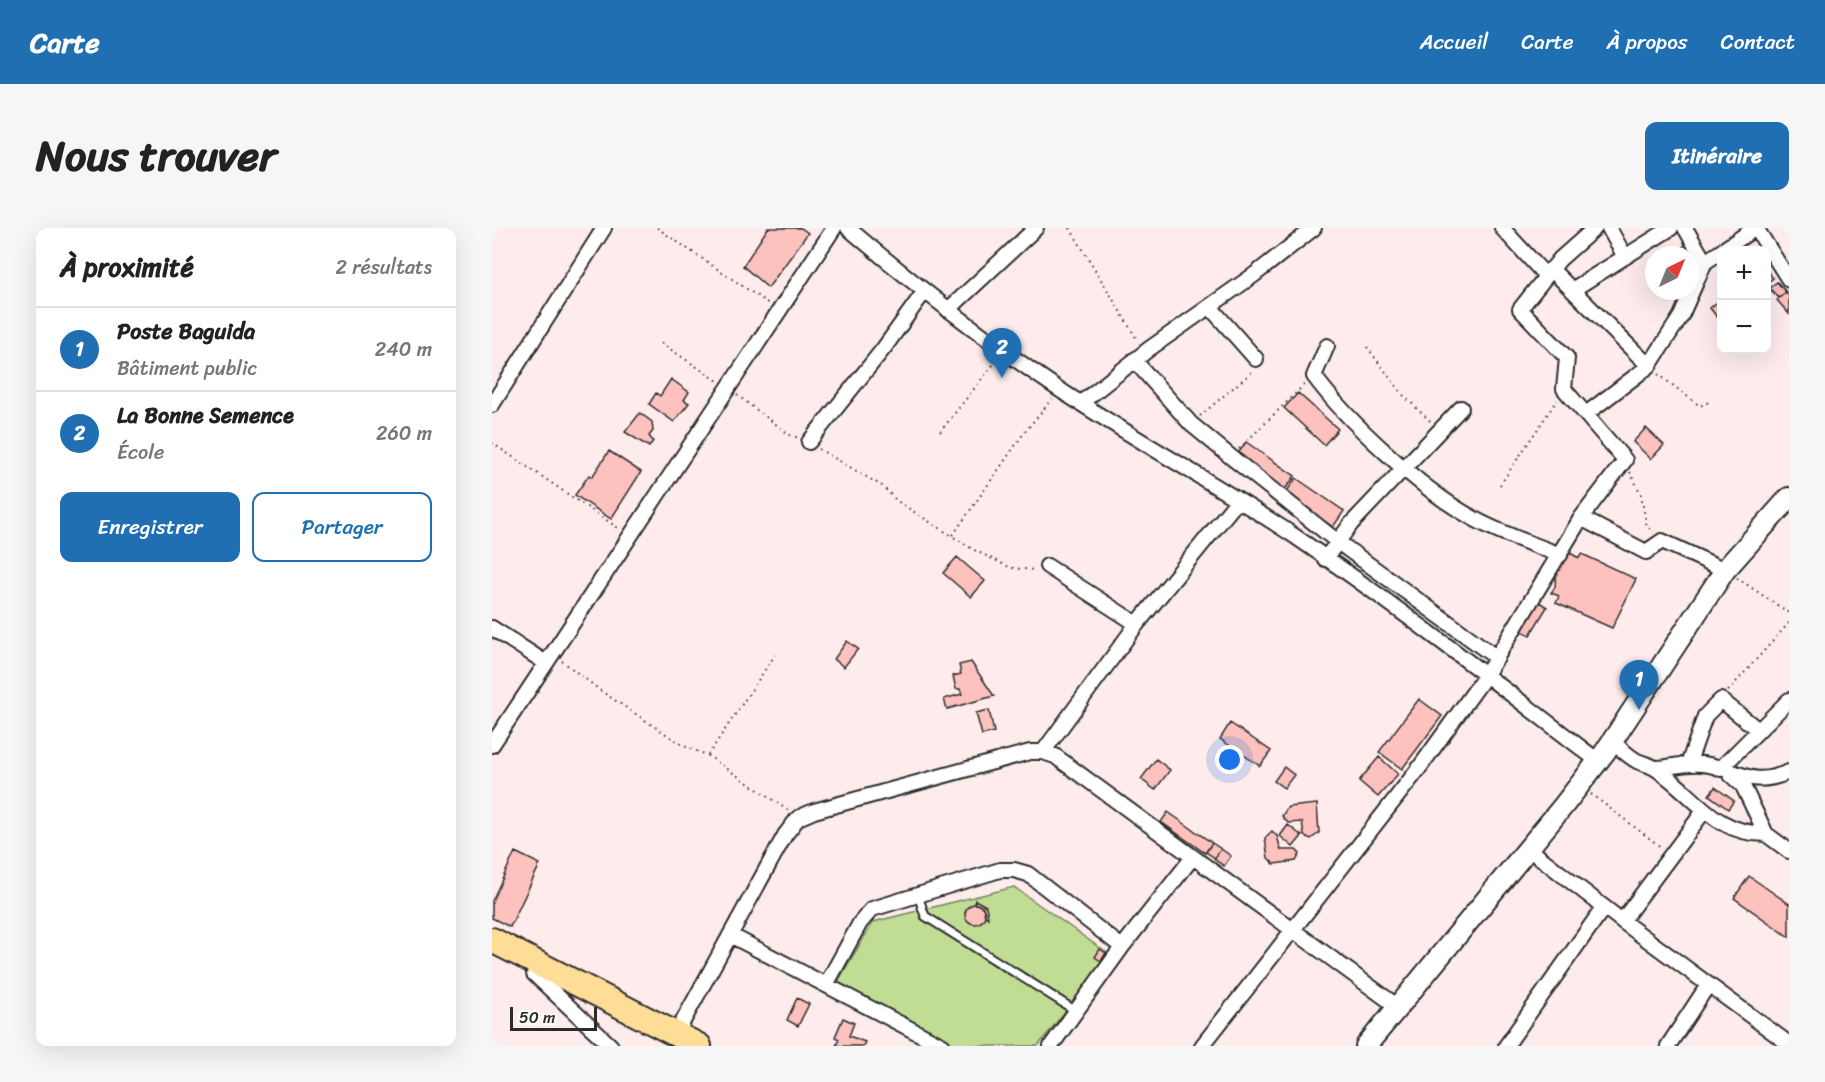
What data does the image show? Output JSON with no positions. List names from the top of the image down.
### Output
{
  "scale_bar": "50 m",
  "north": "top right",
  "page": {
    "header": "Carte",
    "nav": [
      "Accueil",
      "Carte",
      "À propos",
      "Contact"
    ],
    "title": "Nous trouver",
    "buttons": [
      "Itinéraire",
      ["Enregistrer", "Partager"]
    ],
    "heading": ["À proximité", "2 résultats"],
    "map_buttons": ["+", "−"],
    "list": [
      {
        "mark": "1",
        "name": "Poste Baguida",
        "note": "Bâtiment public",
        "value": "240 m"
      },
      {
        "mark": "2",
        "name": "La Bonne Semence",
        "note": "École",
        "value": "260 m"
      }
    ],
    "pins": ["2", "1"],
    "scale": "50 m"
  }
}
